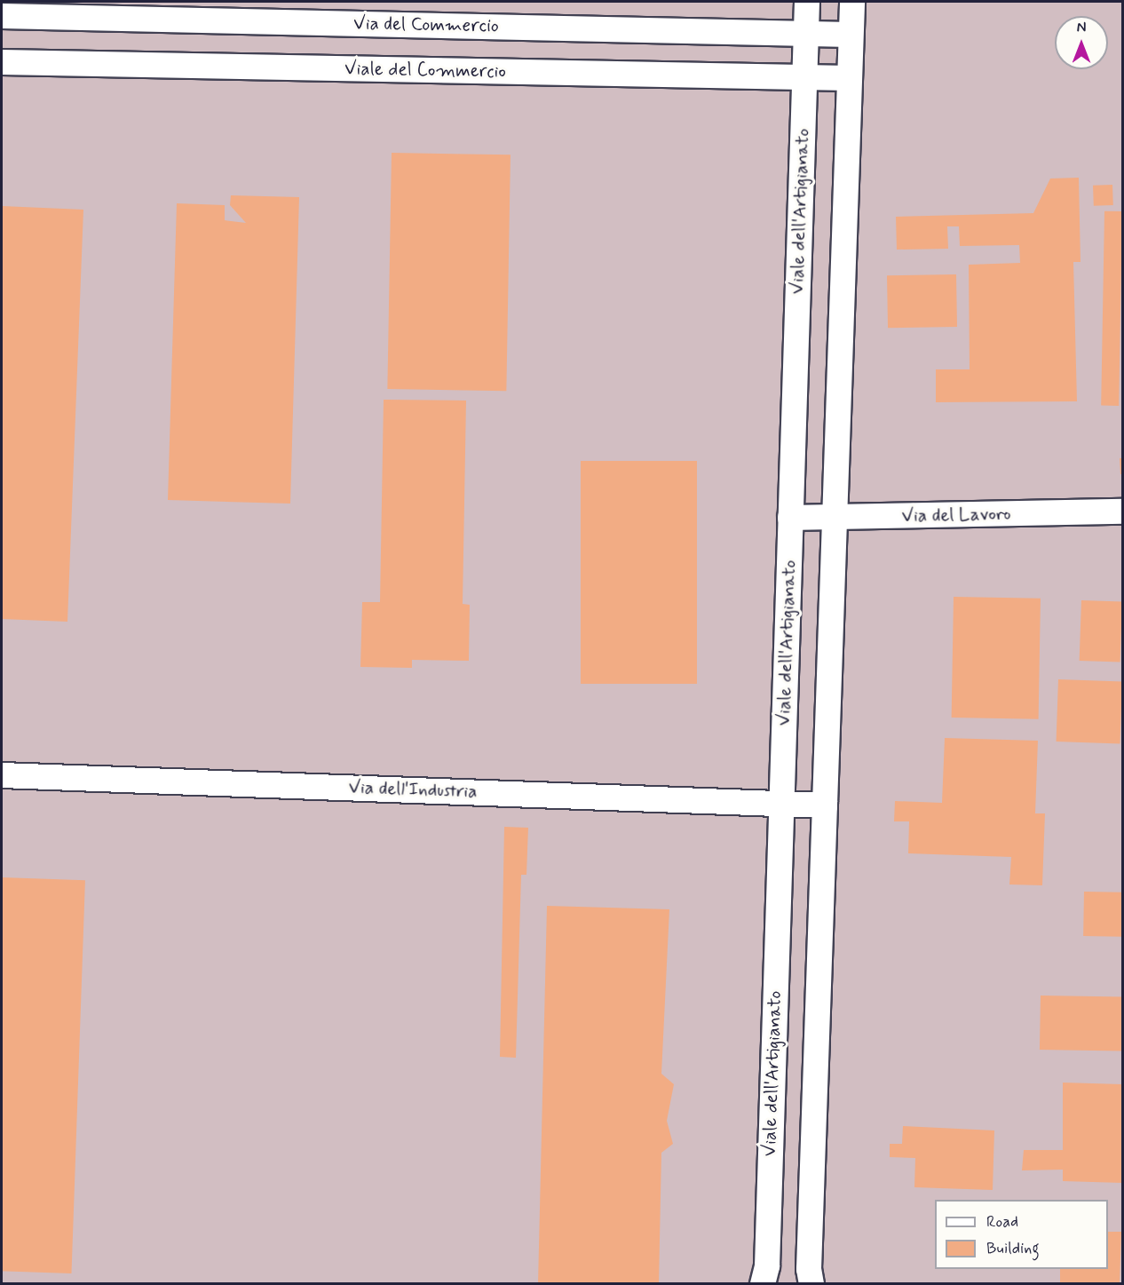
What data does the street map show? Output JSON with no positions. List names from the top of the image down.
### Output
{
  "streets": {
    "street": [
      "Via del Commercio",
      "Viale del Commercio",
      "Viale dell'Artigianato",
      "Via del Lavoro",
      "Via dell'Industria"
    ]
  },
  "crossings": [
    ["Via del Commercio", "Viale dell'Artigianato"],
    ["Viale del Commercio", "Viale dell'Artigianato"],
    ["Viale dell'Artigianato", "Via del Lavoro"],
    ["Viale dell'Artigianato", "Via dell'Industria"]
  ],
  "legend": ["Road", "Building"],
  "north": "top"
}
